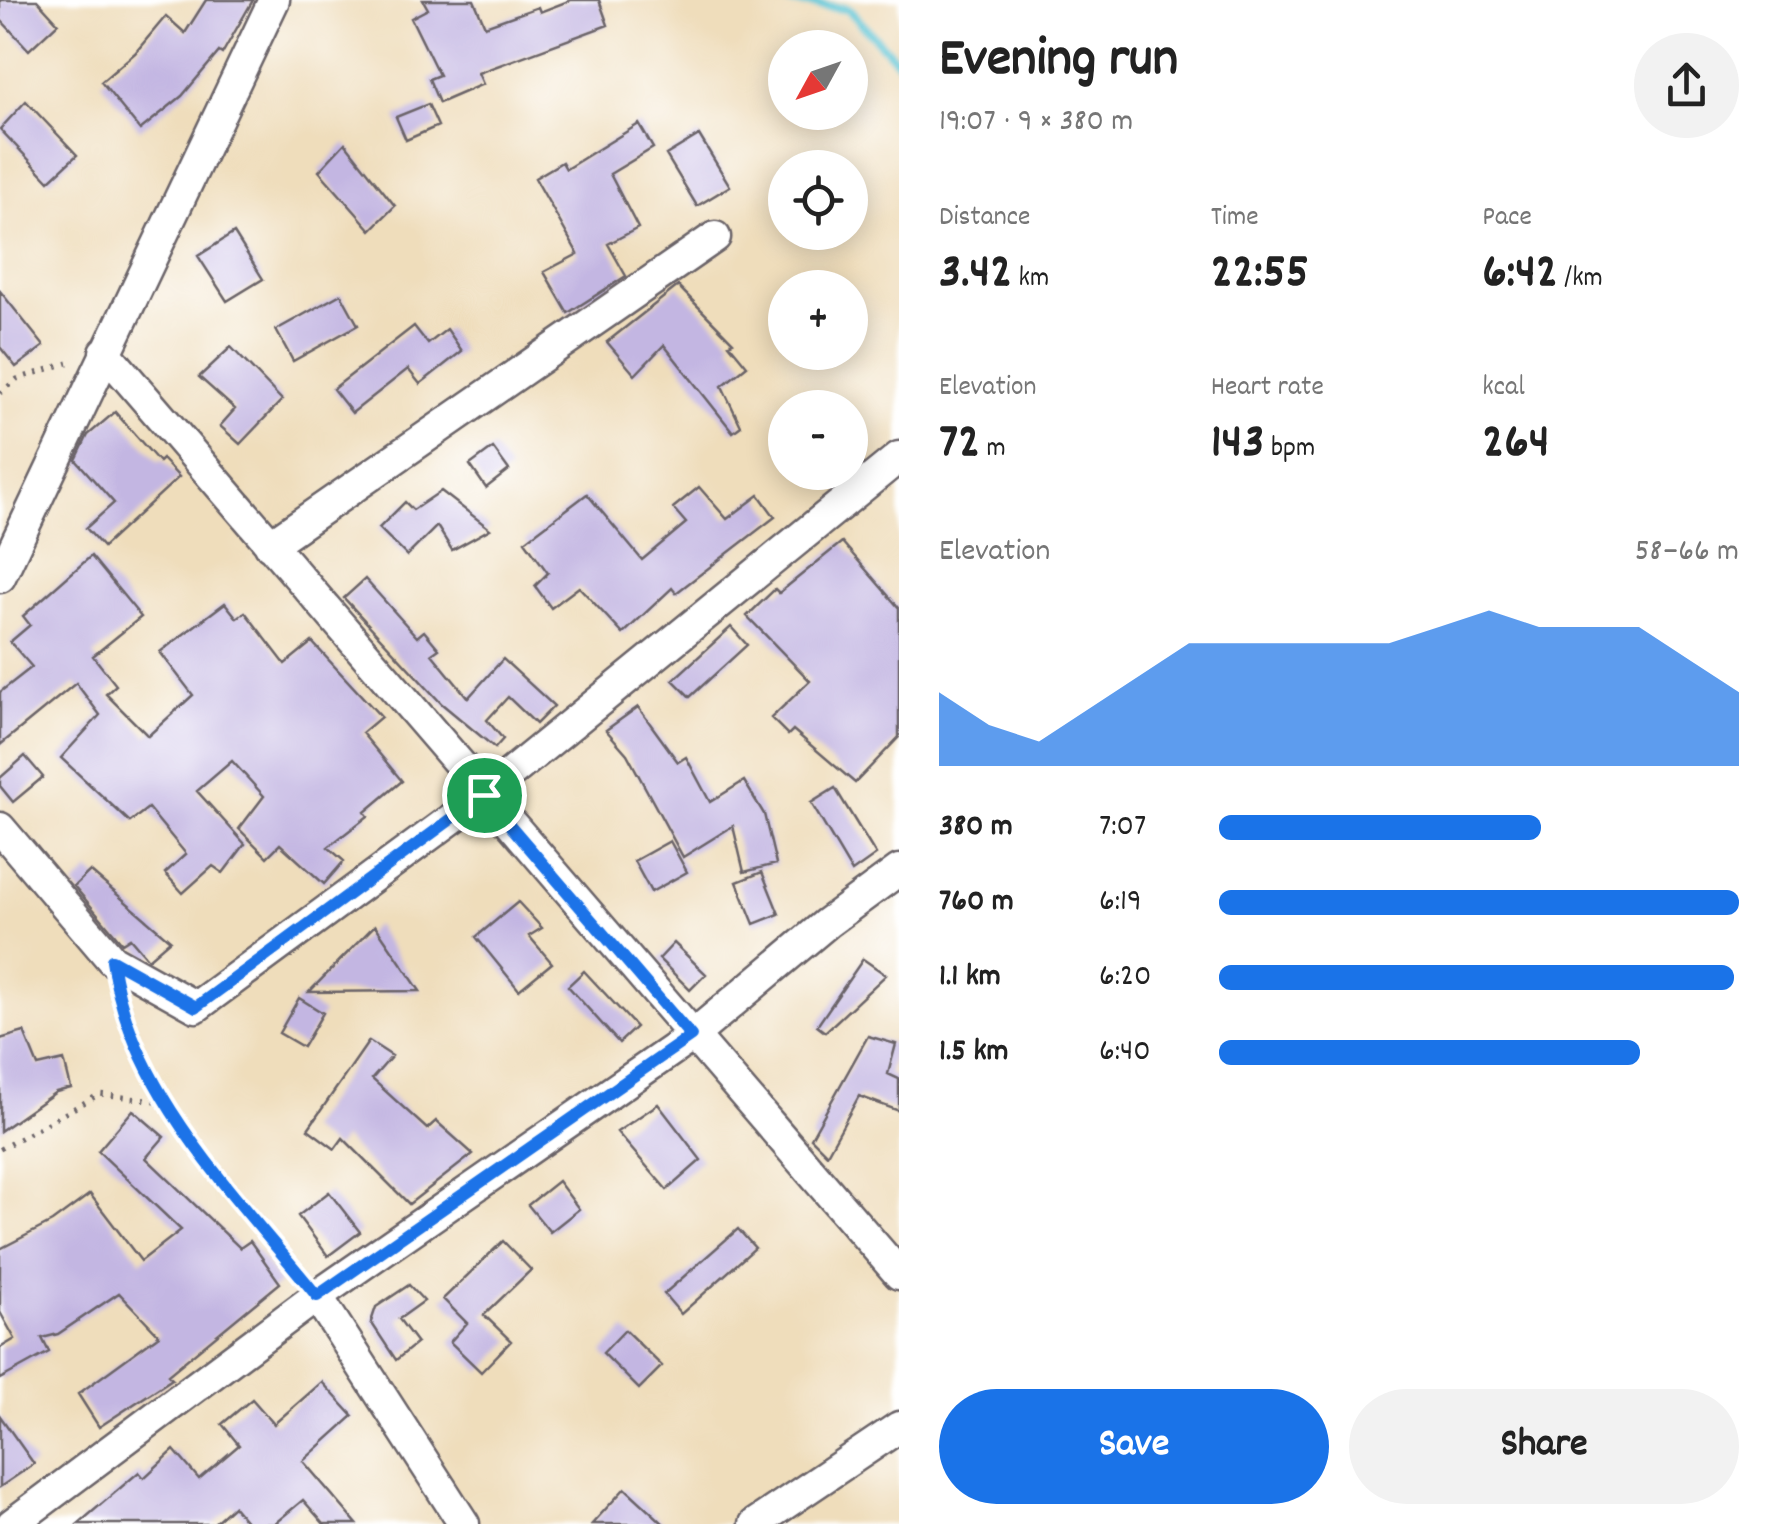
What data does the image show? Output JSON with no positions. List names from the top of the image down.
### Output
{
  "north": "bottom left",
  "page": {
    "heading": ["Evening run", "19:07 · 9 × 380 m"],
    "map_buttons": ["+", "−"],
    "stats": [
      ["Distance", "3.42 km"],
      ["Time", "22:55"],
      ["Pace", "6:42 /km"],
      ["Elevation", "72 m"],
      ["Heart rate", "143 bpm"],
      ["kcal", "264"]
    ],
    "chart": ["Elevation", "58–66 m"],
    "list": [
      {
        "name": "380 m",
        "note": "7:07"
      },
      {
        "name": "760 m",
        "note": "6:19"
      },
      {
        "name": "1.1 km",
        "note": "6:20"
      },
      {
        "name": "1.5 km",
        "note": "6:40"
      }
    ],
    "buttons": ["Save", "Share"]
  }
}
